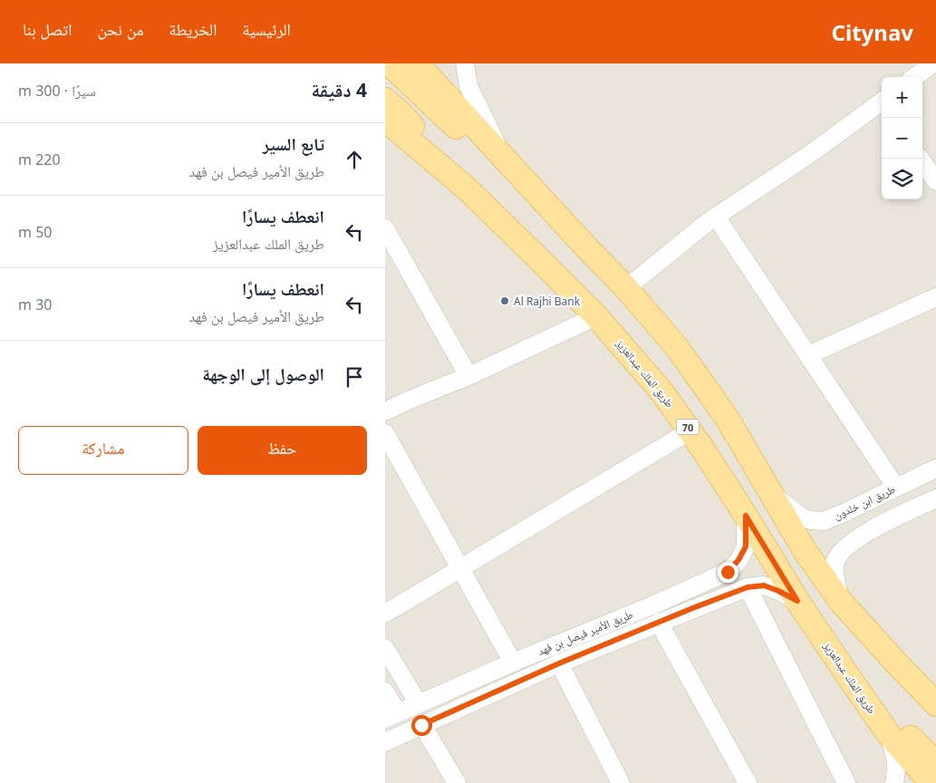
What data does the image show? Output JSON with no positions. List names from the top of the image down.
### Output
{
  "streets": {
    "main road": ["طريق الملك عبدالعزيز", "70"],
    "street": ["طريق ابن خلدون", "طريق الأمير فيصل بن فهد"]
  },
  "crossings": [
    ["طريق الملك عبدالعزيز", "طريق الأمير فيصل بن فهد"]
  ],
  "places": ["Al Rajhi Bank"],
  "page": {
    "header": "Citynav",
    "nav": [
      "الرئيسية",
      "الخريطة",
      "من نحن",
      "اتصل بنا"
    ],
    "heading": ["4 دقيقة", "سيرًا · 300 m"],
    "map_buttons": ["+", "−"],
    "list": [
      ["تابع السير", "طريق الأمير فيصل بن فهد", "220 m"],
      ["انعطف يسارًا", "طريق الملك عبدالعزيز", "50 m"],
      ["انعطف يسارًا", "طريق الأمير فيصل بن فهد", "30 m"],
      "الوصول إلى الوجهة"
    ],
    "buttons": ["حفظ", "مشاركة"]
  }
}
